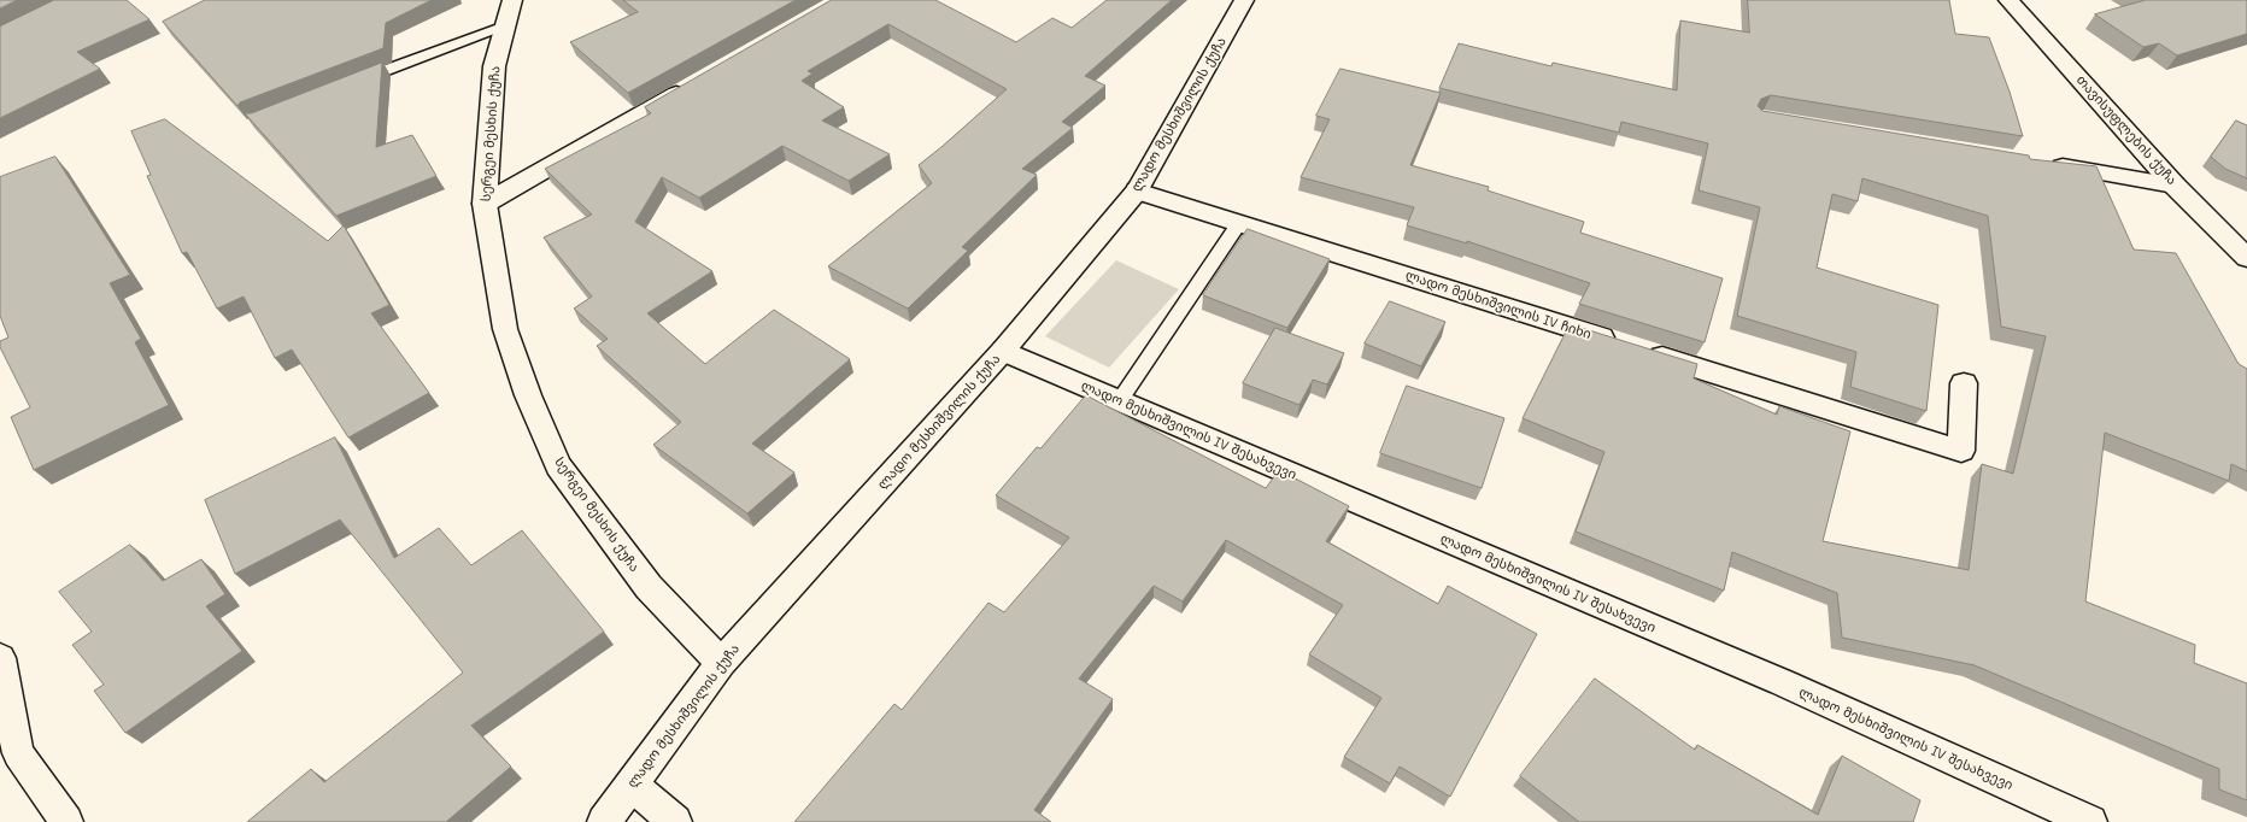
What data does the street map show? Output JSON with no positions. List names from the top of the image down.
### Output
{
  "streets": {
    "street": [
      "ლადო მესხიშვილის ქუჩა",
      "თავისუფლების ქუჩა",
      "სერგეი მესხის ქუჩა",
      "ლადო მესხიშვილის IV ჩიხი",
      "ლადო მესხიშვილის IV შესახვევი"
    ]
  },
  "crossings": [
    ["ლადო მესხიშვილის ქუჩა", "სერგეი მესხის ქუჩა"],
    ["ლადო მესხიშვილის ქუჩა", "ლადო მესხიშვილის IV ჩიხი"],
    ["ლადო მესხიშვილის ქუჩა", "ლადო მესხიშვილის IV შესახვევი"]
  ]
}
